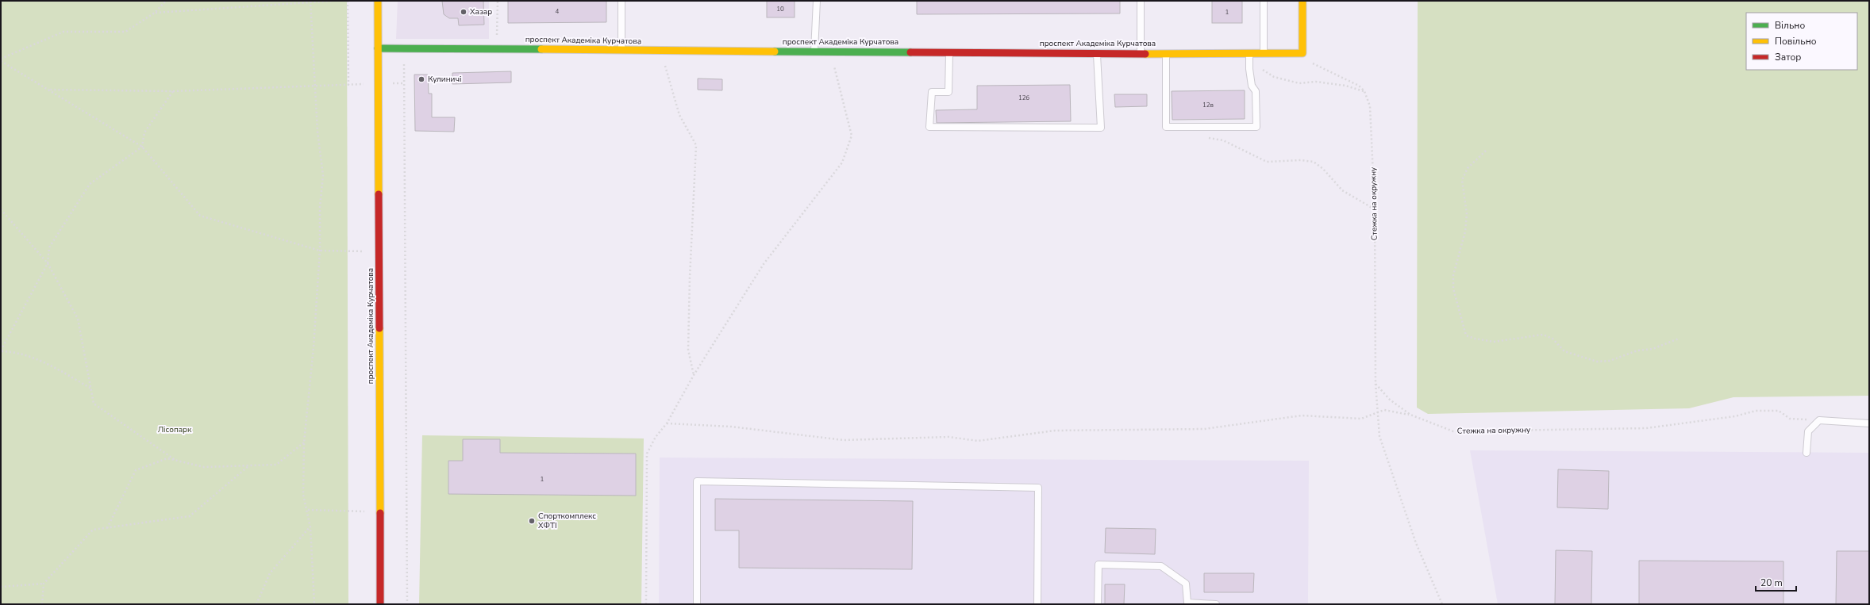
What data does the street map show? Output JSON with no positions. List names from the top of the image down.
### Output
{
  "streets": {
    "street": ["проспект Академіка Курчатова"],
    "path": ["Стежка на окружну"]
  },
  "parks": ["Лісопарк"],
  "places": ["Хазар", "Кулиничі", "Спорткомплекс ХФТІ"],
  "house_numbers": [
    "10",
    "4",
    "1",
    "12б",
    "12в",
    "1"
  ],
  "legend": ["Вільно", "Повільно", "Затор"],
  "scale_bar": "20 m"
}
